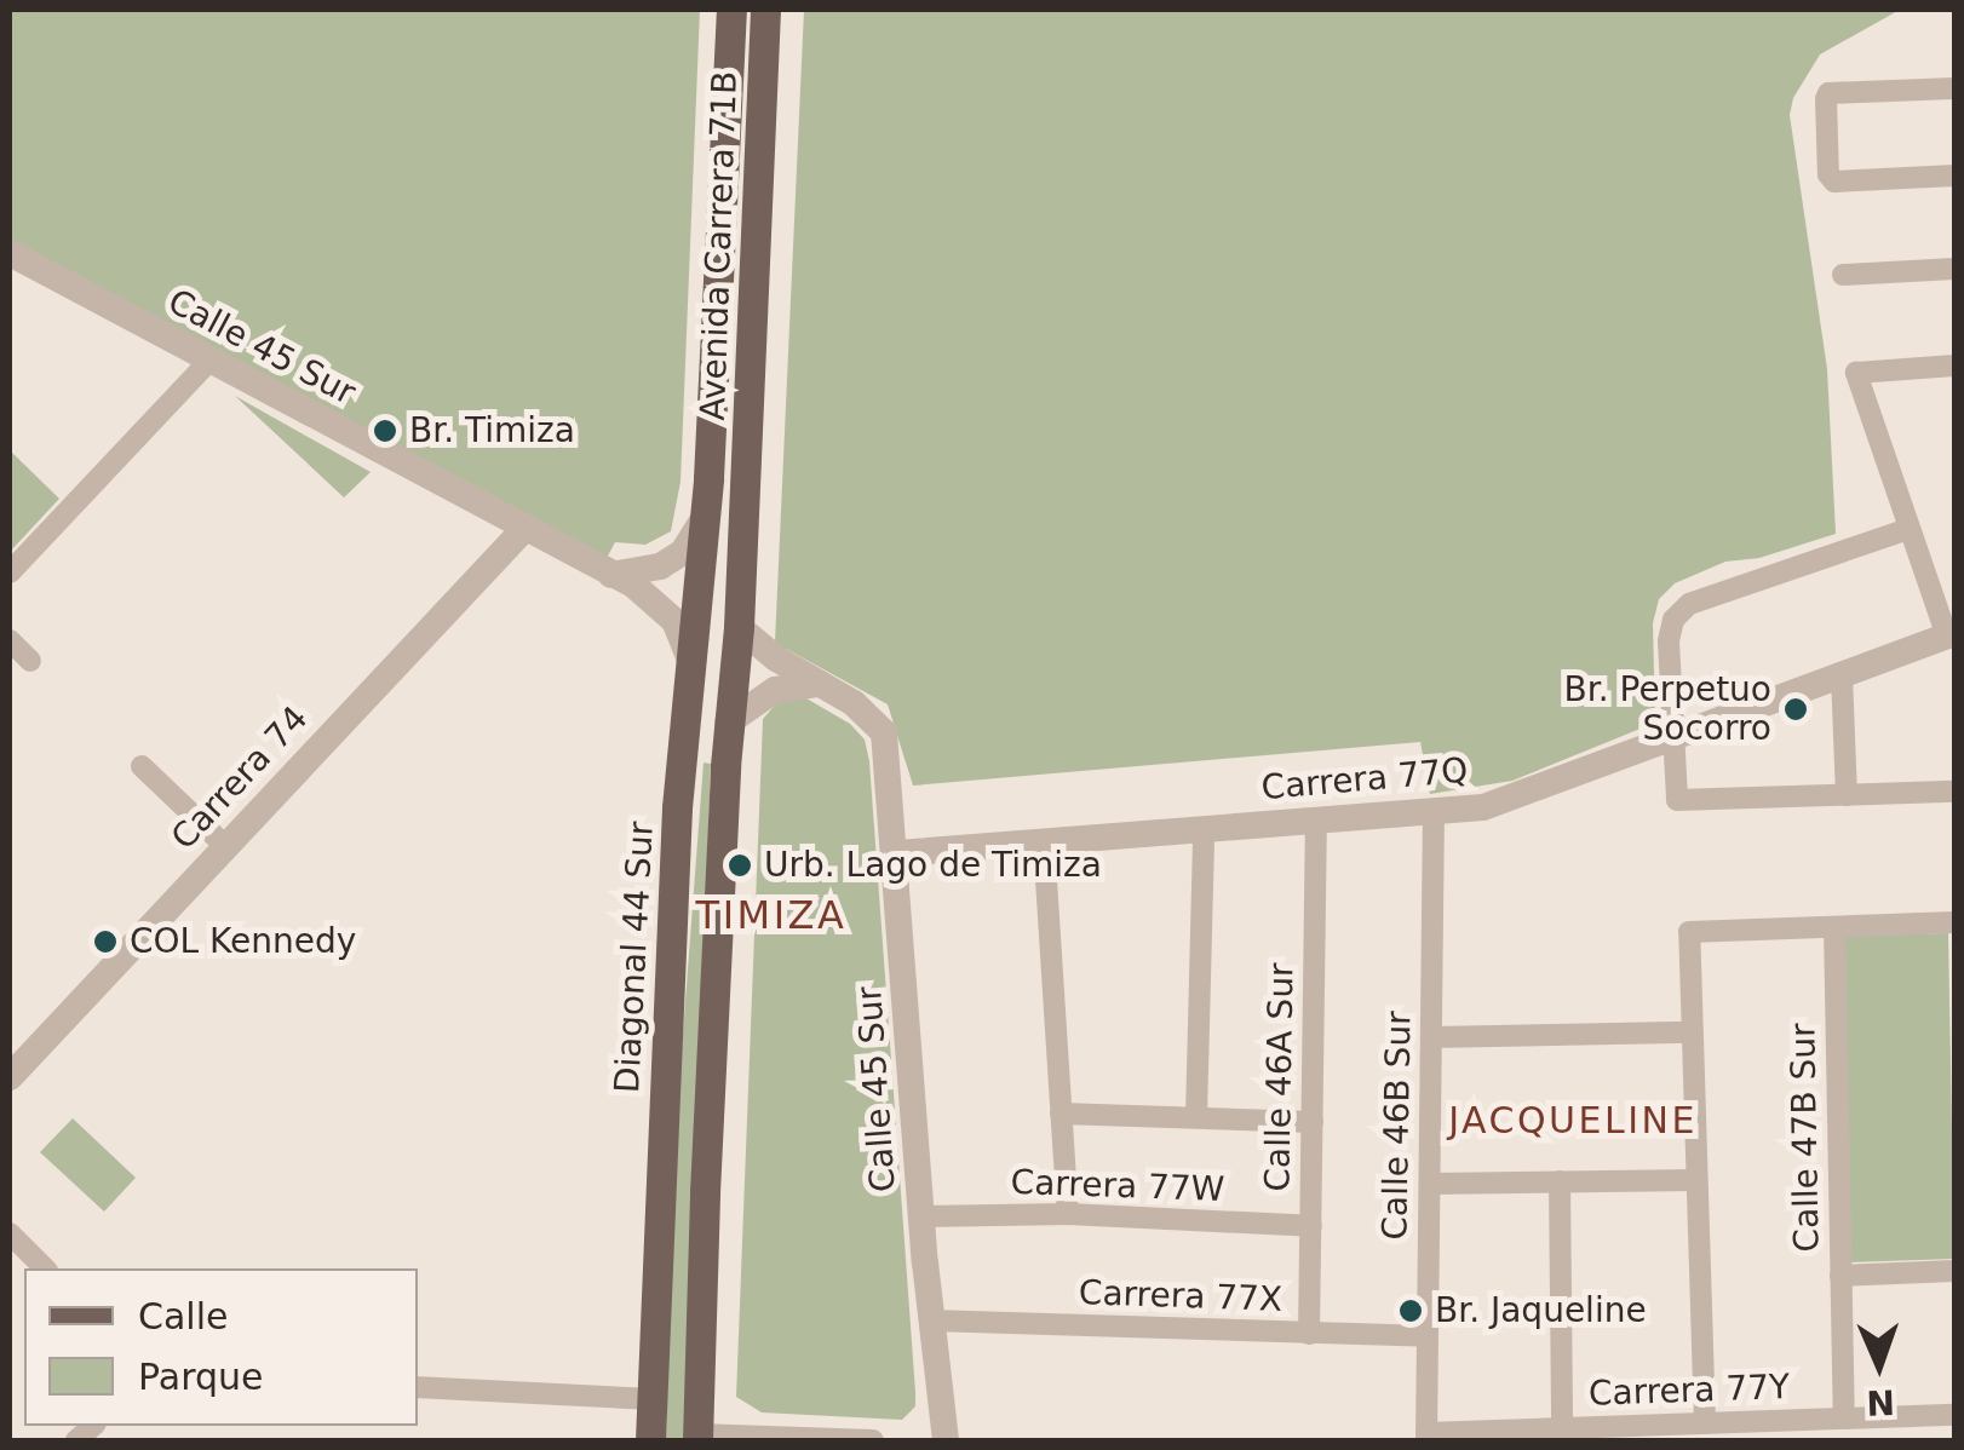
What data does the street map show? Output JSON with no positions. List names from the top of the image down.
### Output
{
  "streets": {
    "main road": ["Avenida Carrera 71B", "Diagonal 44 Sur"],
    "street": [
      "Calle 45 Sur",
      "Carrera 74",
      "Carrera 77Q",
      "Calle 46A Sur",
      "Calle 46B Sur",
      "Calle 47B Sur",
      "Carrera 77W",
      "Carrera 77X",
      "Carrera 77Y"
    ]
  },
  "crossings": [
    ["Avenida Carrera 71B", "Diagonal 44 Sur"],
    ["Calle 45 Sur", "Carrera 74"],
    ["Calle 45 Sur", "Carrera 77Q"],
    ["Calle 45 Sur", "Diagonal 44 Sur"],
    ["Calle 45 Sur", "Carrera 77W"],
    ["Calle 45 Sur", "Carrera 77X"],
    ["Carrera 77Q", "Calle 46A Sur"],
    ["Carrera 77Q", "Calle 46B Sur"],
    ["Calle 46A Sur", "Carrera 77W"],
    ["Calle 46A Sur", "Carrera 77X"],
    ["Calle 46B Sur", "Carrera 77X"],
    ["Calle 46B Sur", "Carrera 77Y"],
    ["Calle 47B Sur", "Carrera 77Y"]
  ],
  "districts": ["TIMIZA", "JACQUELINE"],
  "places": [
    "Br. Timiza",
    "Br. Perpetuo Socorro",
    "Urb. Lago de Timiza",
    "COL Kennedy",
    "Br. Jaqueline"
  ],
  "legend": ["Calle", "Parque"],
  "north": "bottom"
}
